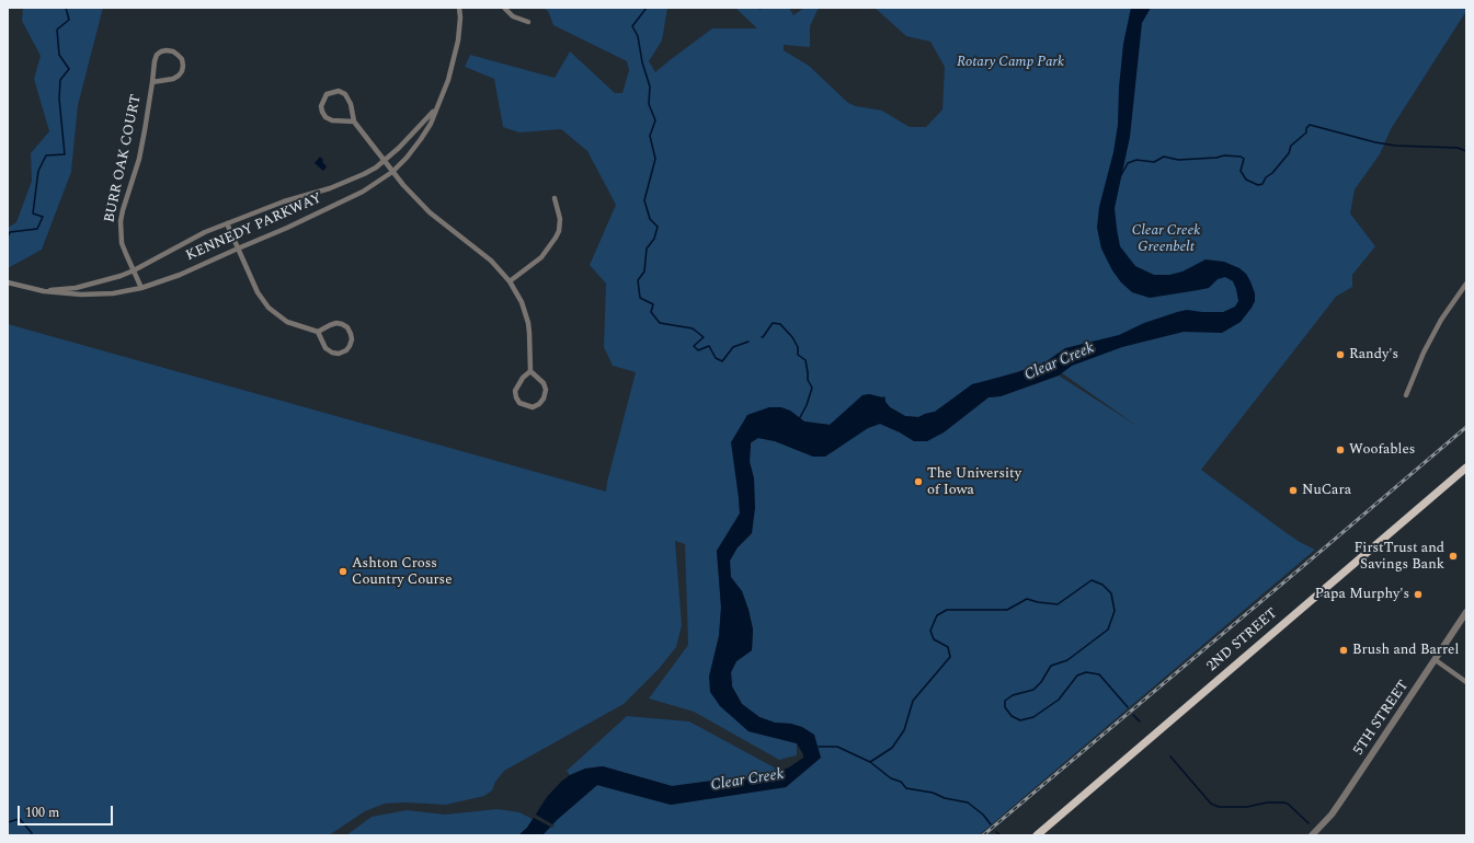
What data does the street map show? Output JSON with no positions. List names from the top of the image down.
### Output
{
  "streets": {
    "main road": ["2ND STREET"],
    "street": ["BURR OAK COURT", "KENNEDY PARKWAY", "5TH STREET"]
  },
  "crossings": [
    ["BURR OAK COURT", "KENNEDY PARKWAY"]
  ],
  "water": ["Clear Creek"],
  "parks": ["Rotary Camp Park", "Clear Creek Greenbelt"],
  "places": [
    "Randy's",
    "Woofables",
    "The University of Iowa",
    "NuCara",
    "FirstTrust and Savings Bank",
    "Ashton Cross Country Course",
    "Papa Murphy's",
    "Brush and Barrel"
  ],
  "scale_bar": "100 m"
}
